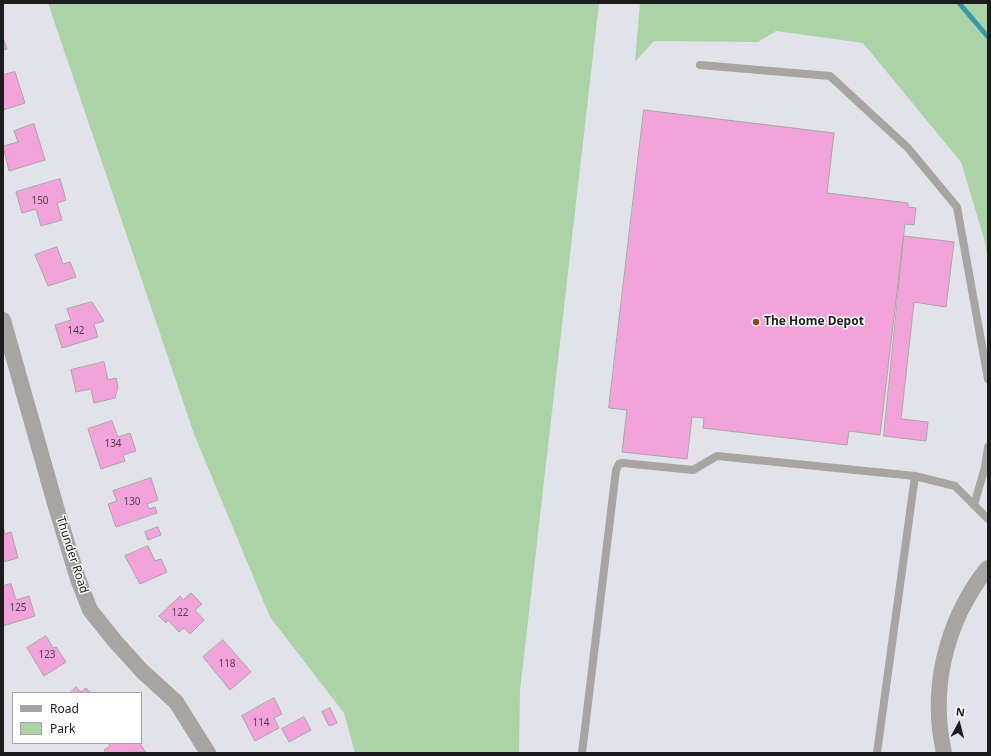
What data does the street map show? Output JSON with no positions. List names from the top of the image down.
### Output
{
  "streets": {
    "street": ["Thunder Road"]
  },
  "places": ["The Home Depot"],
  "house_numbers": [
    "150",
    "142",
    "134",
    "130",
    "125",
    "122",
    "123",
    "118",
    "114"
  ],
  "legend": ["Road", "Park"],
  "north": "top"
}
